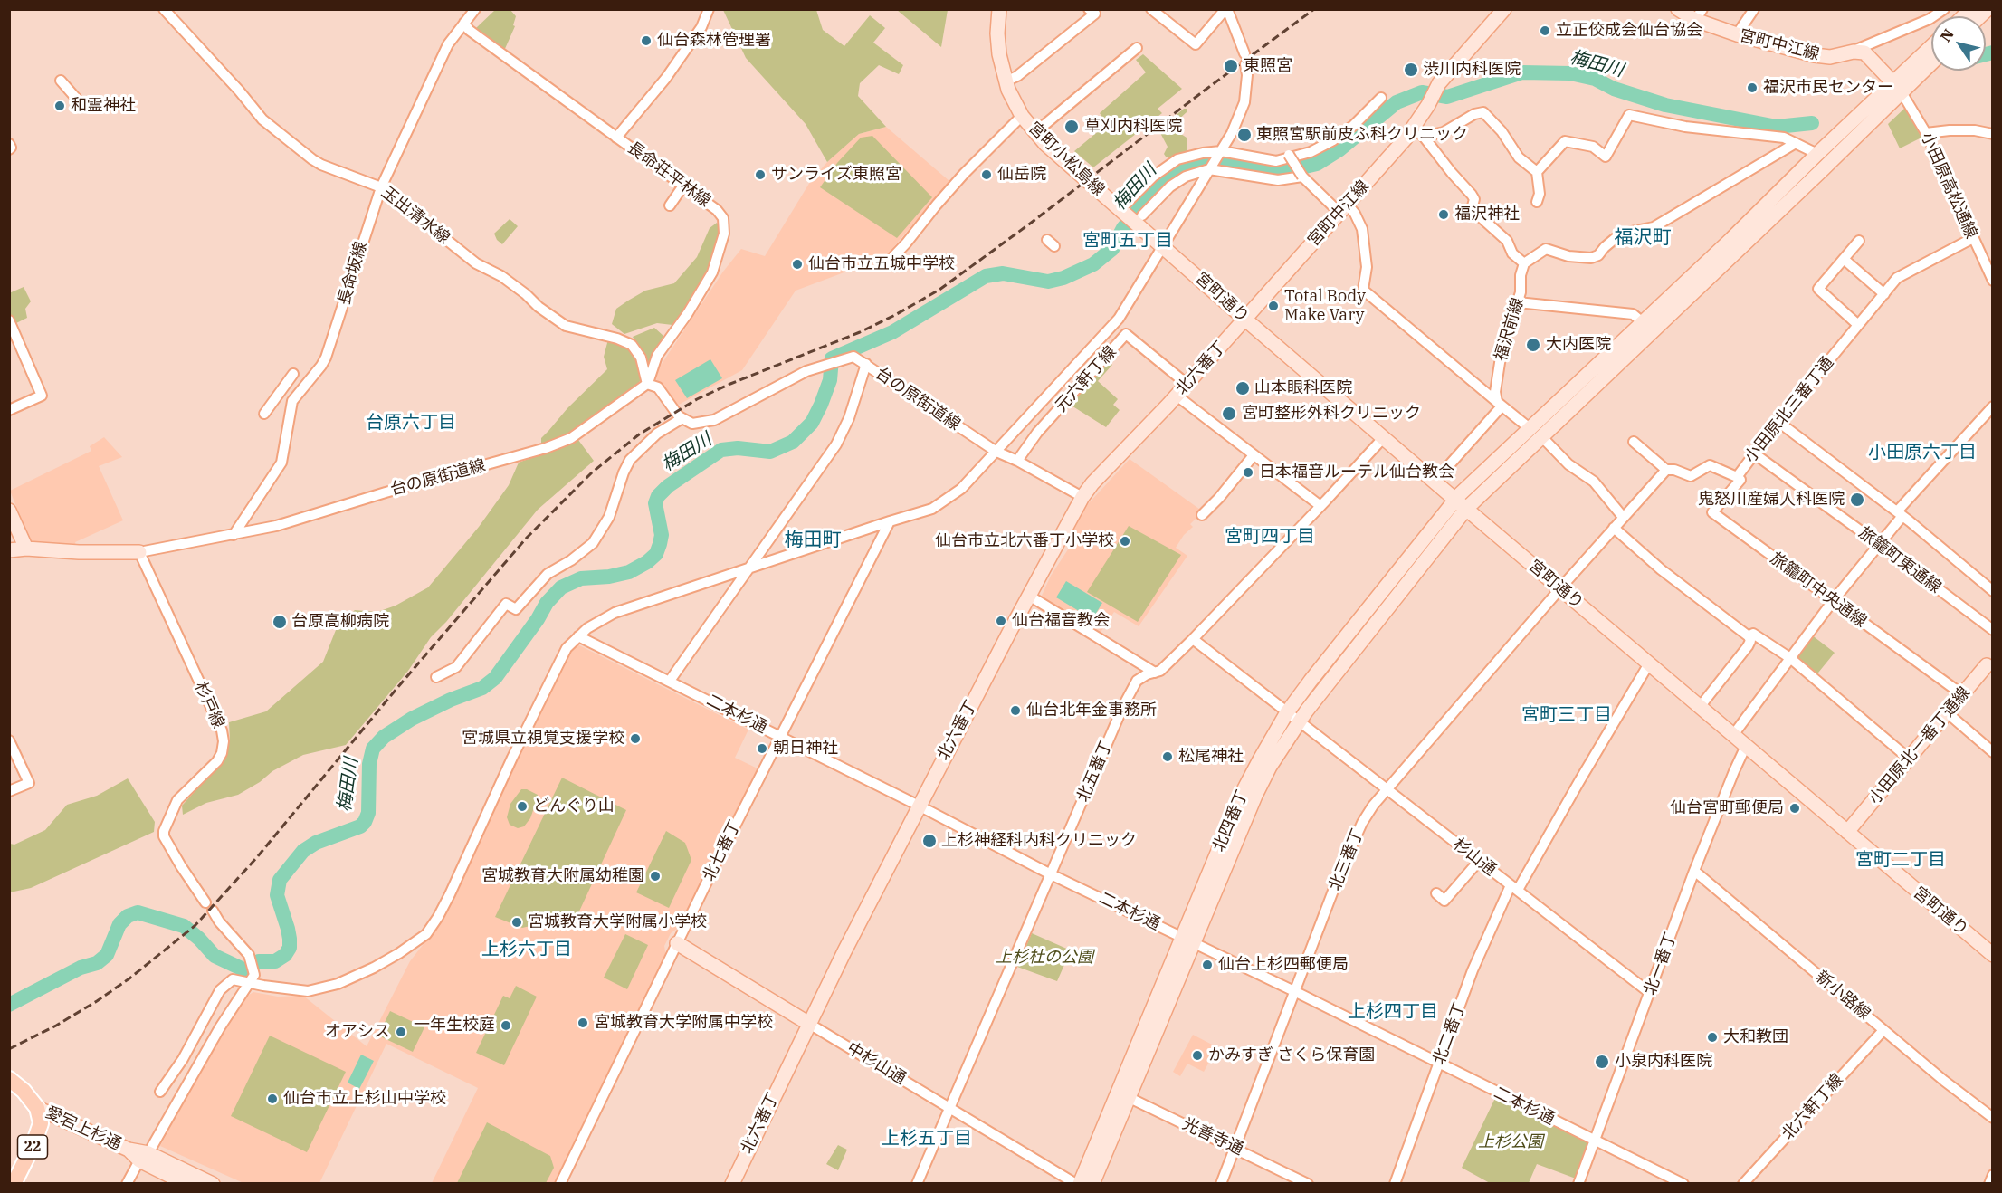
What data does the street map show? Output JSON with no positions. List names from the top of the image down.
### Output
{
  "streets": {
    "main road": ["22"],
    "street": [
      "宮町中江線",
      "宮町小松島線",
      "長命荘平林線",
      "小田原高松通線",
      "玉出清水線",
      "長命坂線",
      "宮町通り",
      "福沢前線",
      "北六番丁",
      "元六軒丁線",
      "台の原街道線",
      "小田原北三番丁通",
      "旅籠町東通線",
      "旅籠町中央通線",
      "杉戸線",
      "二本杉通",
      "小田原北一番丁通線",
      "北五番丁",
      "北四番丁",
      "北七番丁",
      "杉山通",
      "北三番丁",
      "北一番丁",
      "新小路線",
      "北二番丁",
      "中杉山通",
      "北六軒丁線",
      "愛宕上杉通",
      "光善寺通"
    ]
  },
  "crossings": [
    ["宮町中江線", "宮町通り"],
    ["宮町中江線", "北六番丁"],
    ["宮町小松島線", "宮町通り"],
    ["長命荘平林線", "玉出清水線"],
    ["長命荘平林線", "長命坂線"],
    ["長命荘平林線", "台の原街道線"],
    ["小田原高松通線", "小田原北三番丁通"],
    ["玉出清水線", "長命坂線"],
    ["玉出清水線", "台の原街道線"],
    ["長命坂線", "台の原街道線"],
    ["宮町通り", "北六番丁"],
    ["宮町通り", "小田原北一番丁通線"],
    ["宮町通り", "北五番丁"],
    ["宮町通り", "北四番丁"],
    ["宮町通り", "北三番丁"],
    ["宮町通り", "北一番丁"],
    ["宮町通り", "北二番丁"],
    ["北六番丁", "元六軒丁線"],
    ["北六番丁", "台の原街道線"],
    ["北六番丁", "二本杉通"],
    ["北六番丁", "中杉山通"],
    ["元六軒丁線", "台の原街道線"],
    ["台の原街道線", "杉戸線"],
    ["小田原北三番丁通", "旅籠町東通線"],
    ["小田原北三番丁通", "旅籠町中央通線"],
    ["旅籠町中央通線", "小田原北一番丁通線"],
    ["二本杉通", "北五番丁"],
    ["二本杉通", "北四番丁"],
    ["二本杉通", "北七番丁"],
    ["二本杉通", "北三番丁"],
    ["二本杉通", "北一番丁"],
    ["二本杉通", "北二番丁"],
    ["北五番丁", "杉山通"],
    ["北五番丁", "中杉山通"],
    ["北四番丁", "杉山通"],
    ["北四番丁", "中杉山通"],
    ["北四番丁", "光善寺通"],
    ["北七番丁", "中杉山通"],
    ["杉山通", "北三番丁"],
    ["杉山通", "北一番丁"],
    ["杉山通", "北二番丁"],
    ["北三番丁", "光善寺通"],
    ["北一番丁", "新小路線"],
    ["新小路線", "北六軒丁線"],
    ["愛宕上杉通", "22"]
  ],
  "districts": [
    "福沢町",
    "宮町五丁目",
    "台原六丁目",
    "小田原六丁目",
    "宮町四丁目",
    "梅田町",
    "宮町三丁目",
    "宮町二丁目",
    "上杉六丁目",
    "上杉四丁目",
    "上杉五丁目"
  ],
  "water": ["梅田川"],
  "parks": ["上杉杜の公園", "上杉公園"],
  "places": [
    "立正佼成会仙台協会",
    "仙台森林管理署",
    "東照宮",
    "渋川内科医院",
    "福沢市民センター",
    "和霊神社",
    "草刈内科医院",
    "東照宮駅前皮ふ科クリニック",
    "サンライズ東照宮",
    "仙岳院",
    "福沢神社",
    "仙台市立五城中学校",
    "Total Body Make Vary",
    "大内医院",
    "山本眼科医院",
    "宮町整形外科クリニック",
    "日本福音ルーテル仙台教会",
    "鬼怒川産婦人科医院",
    "仙台市立北六番丁小学校",
    "仙台福音教会",
    "台原高柳病院",
    "仙台北年金事務所",
    "宮城県立視覚支援学校",
    "朝日神社",
    "松尾神社",
    "どんぐり山",
    "仙台宮町郵便局",
    "上杉神経科内科クリニック",
    "宮城教育大附属幼稚園",
    "宮城教育大学附属小学校",
    "仙台上杉四郵便局",
    "宮城教育大学附属中学校",
    "一年生校庭",
    "オアシス",
    "大和教団",
    "かみすぎ さくら保育園",
    "小泉内科医院",
    "仙台市立上杉山中学校"
  ],
  "north": "top left"
}
